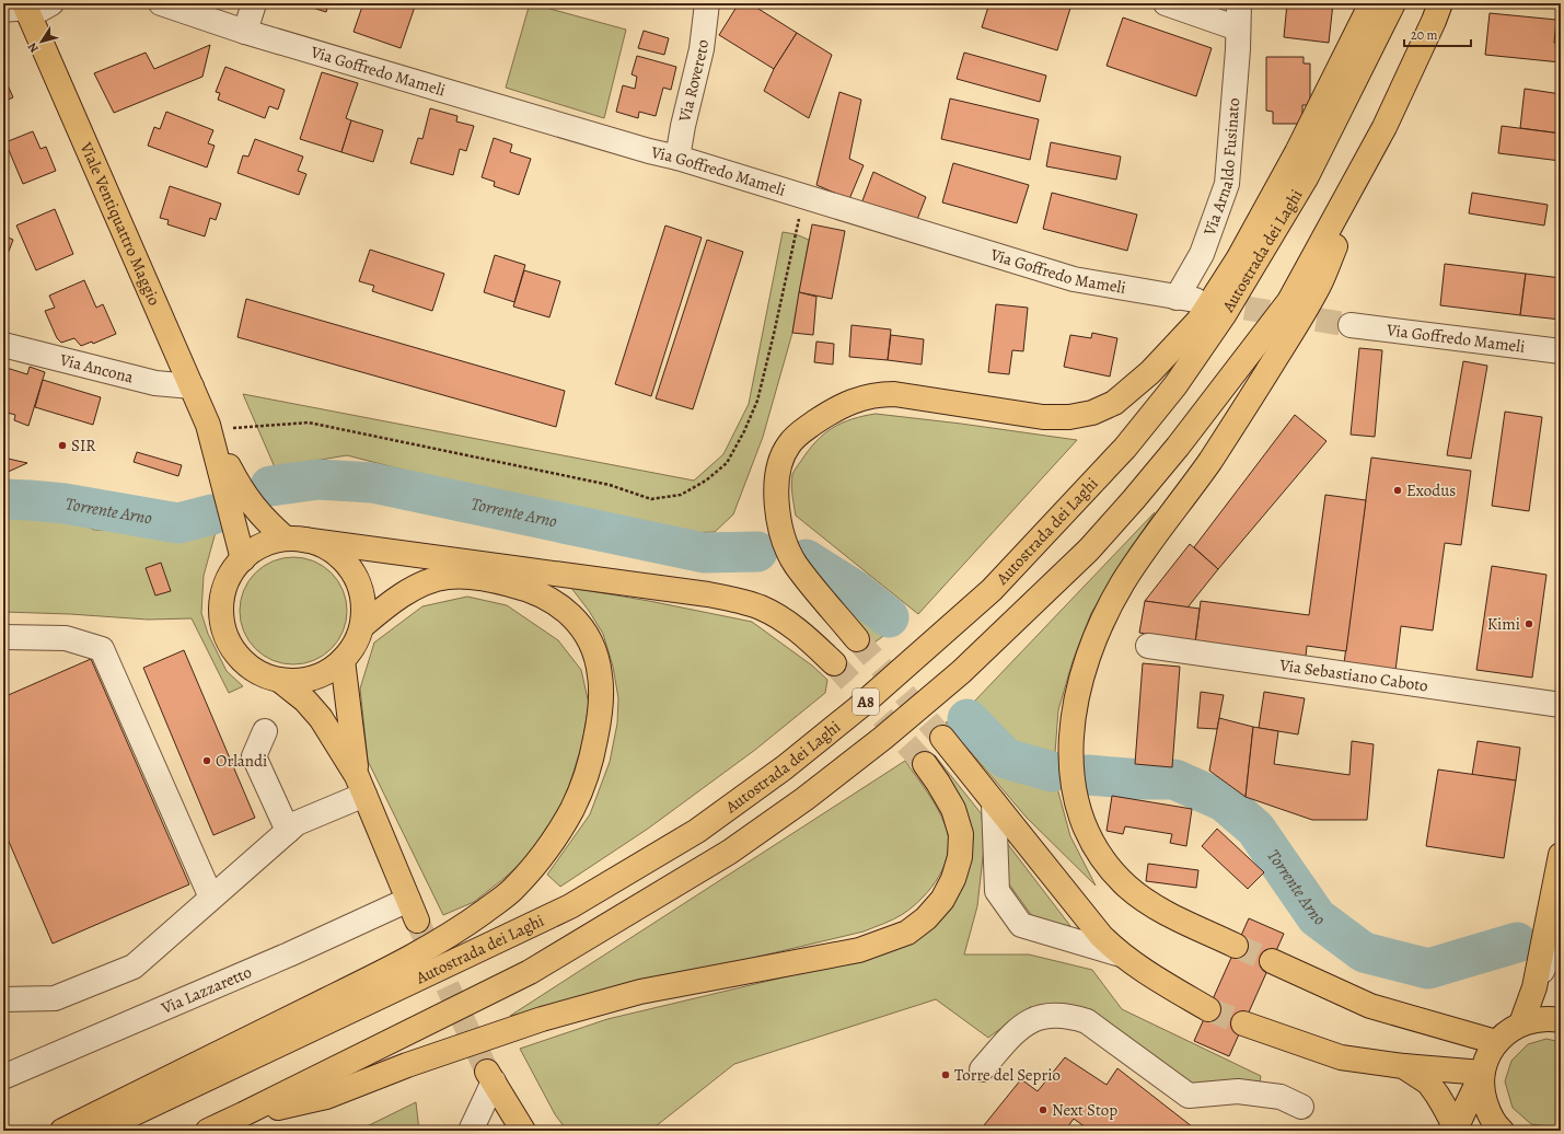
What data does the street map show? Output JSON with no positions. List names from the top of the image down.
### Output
{
  "streets": {
    "main road": ["Viale Ventiquattro Maggio", "Autostrada dei Laghi", "A8"],
    "street": [
      "Via Goffredo Mameli",
      "Via Rovereto",
      "Via Arnaldo Fusinato",
      "Via Ancona",
      "Via Sebastiano Caboto",
      "Via Lazzaretto"
    ]
  },
  "crossings": [
    ["Via Goffredo Mameli", "Via Rovereto"],
    ["Via Goffredo Mameli", "Via Arnaldo Fusinato"],
    ["Viale Ventiquattro Maggio", "Via Ancona"],
    ["Viale Ventiquattro Maggio", "Via Lazzaretto"]
  ],
  "water": ["Torrente Arno"],
  "places": [
    "SIR",
    "Exodus",
    "Kimi",
    "Orlandi",
    "Torre del Seprio",
    "Next Stop"
  ],
  "scale_bar": "20 m",
  "north": "bottom left"
}
